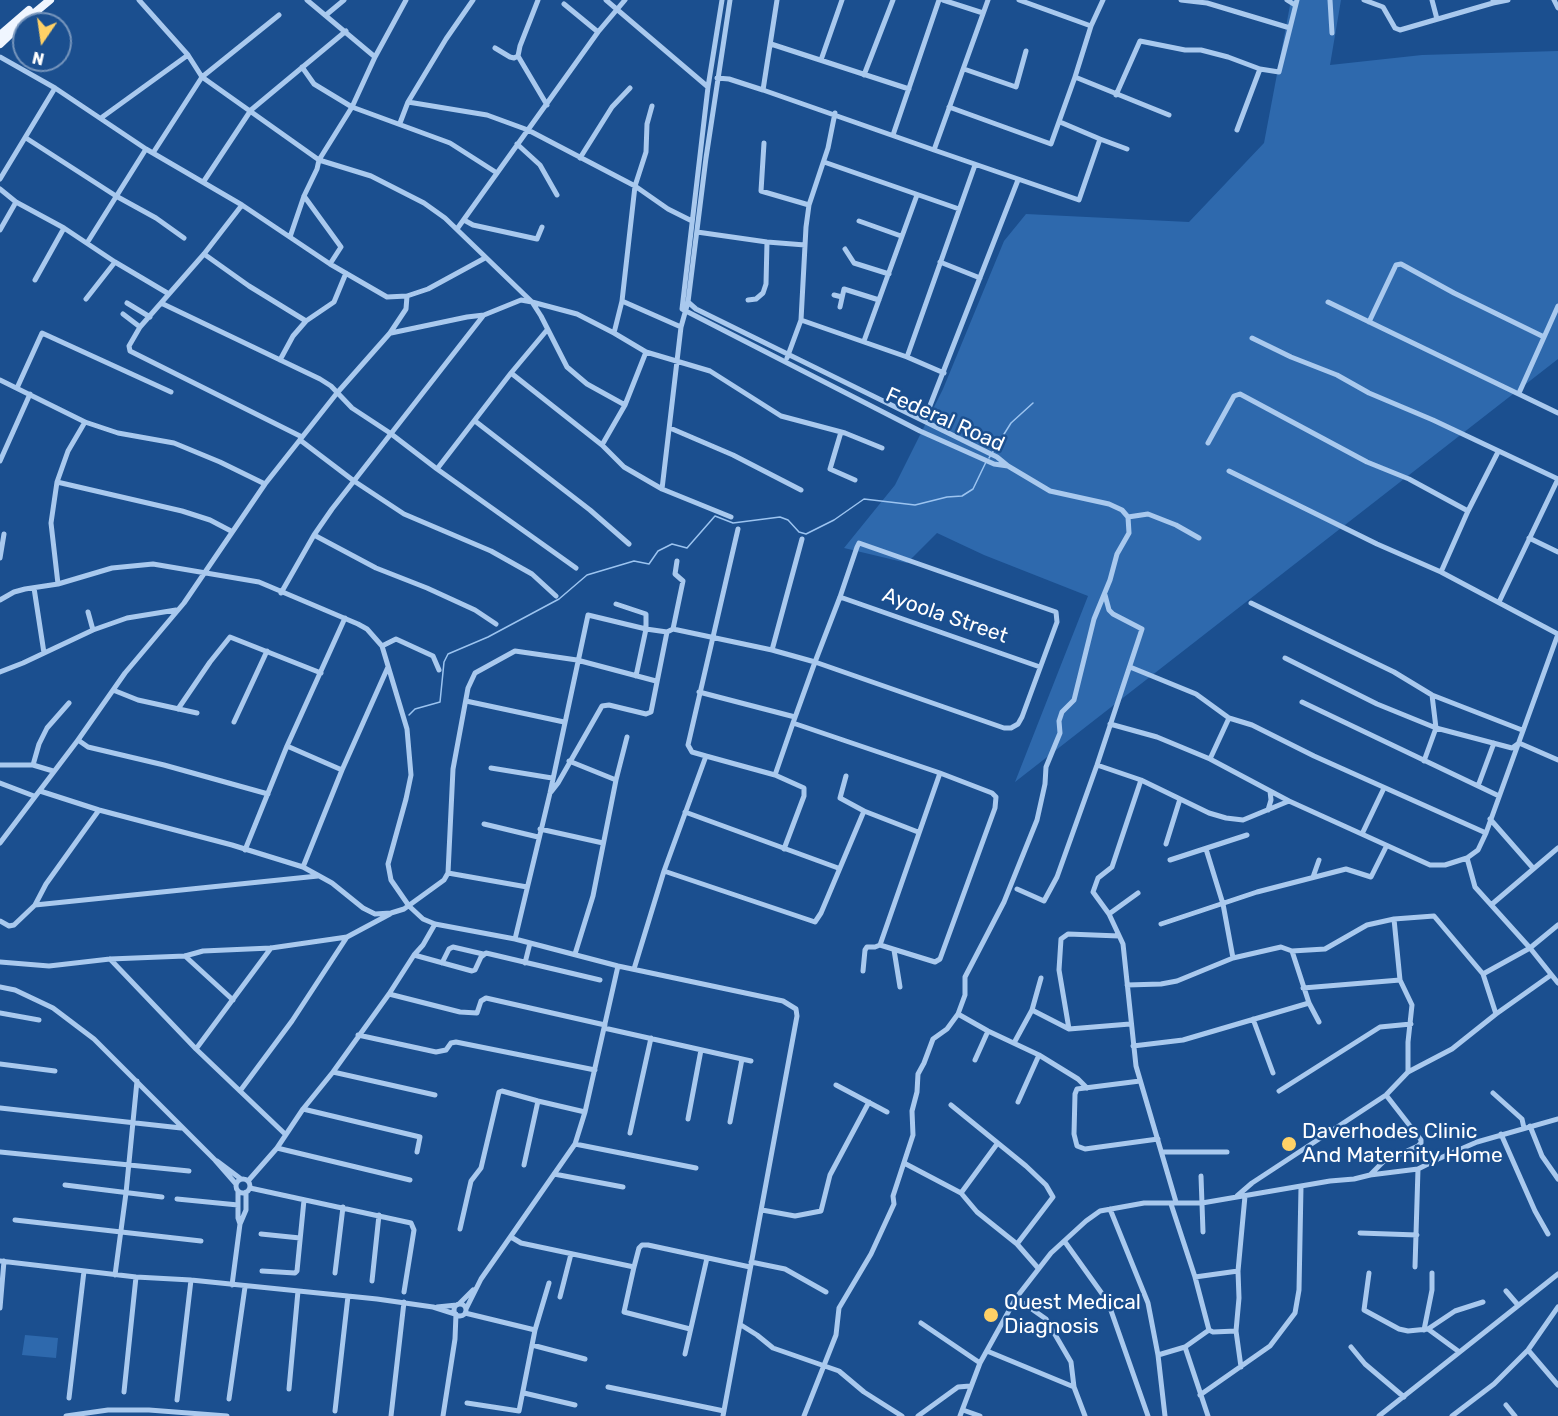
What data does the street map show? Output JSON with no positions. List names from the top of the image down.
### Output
{
  "streets": {
    "street": ["Federal Road", "Ayoola Street"]
  },
  "places": ["Daverhodes Clinic And Maternity Home", "Quest Medical Diagnosis"],
  "north": "bottom"
}
